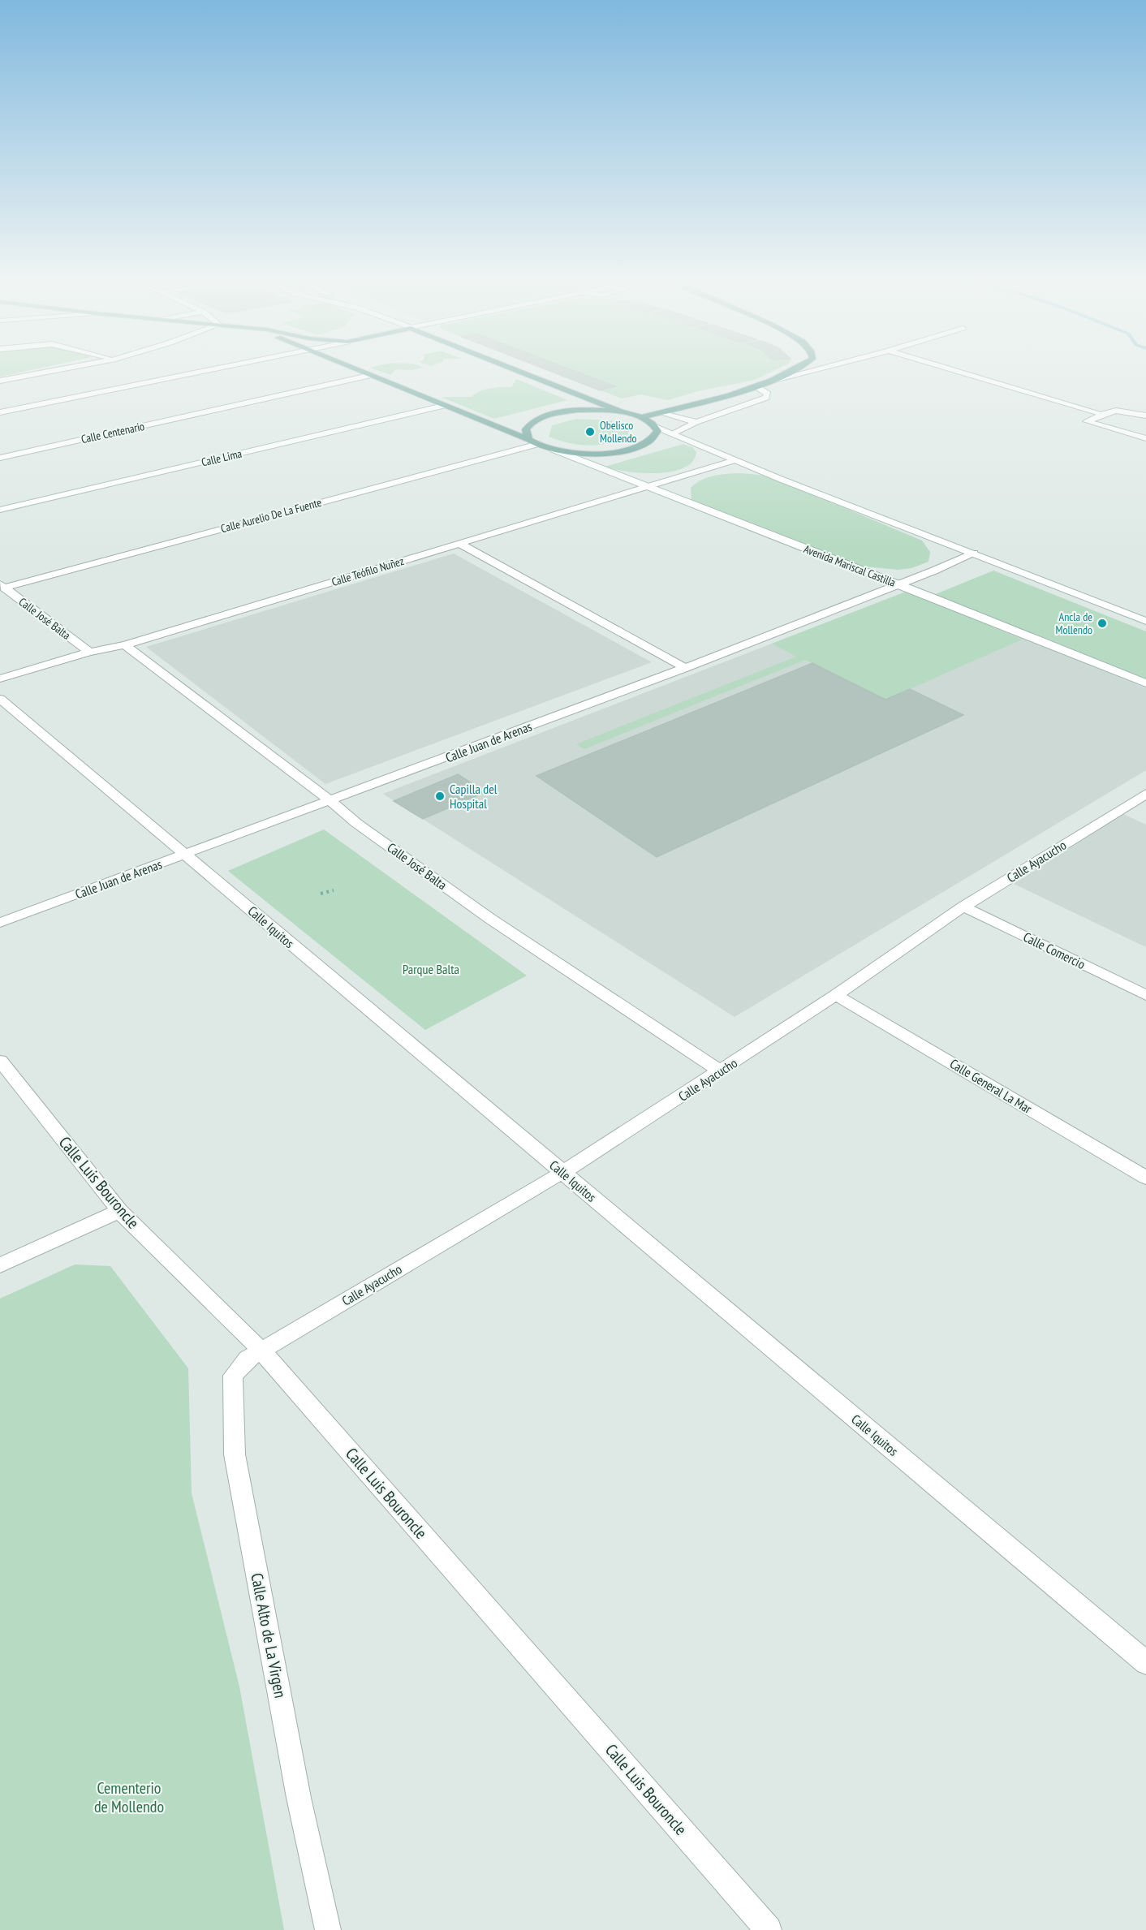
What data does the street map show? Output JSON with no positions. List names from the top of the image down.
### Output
{
  "streets": {
    "street": [
      "Calle Centenario",
      "Calle Lima",
      "Calle Aurelio De La Fuente",
      "Avenida Mariscal Castilla",
      "Calle Teófilo Nuñez",
      "Calle José Balta",
      "Calle Juan de Arenas",
      "Calle Ayacucho",
      "Calle Iquitos",
      "Calle Comercio",
      "Calle General La Mar",
      "Calle Luis Bouroncle",
      "Calle Alto de La Virgen"
    ]
  },
  "crossings": [
    ["Calle Aurelio De La Fuente", "Calle José Balta"],
    ["Avenida Mariscal Castilla", "Calle Teófilo Nuñez"],
    ["Avenida Mariscal Castilla", "Calle Juan de Arenas"],
    ["Calle Teófilo Nuñez", "Calle José Balta"],
    ["Calle José Balta", "Calle Juan de Arenas"],
    ["Calle José Balta", "Calle Ayacucho"],
    ["Calle Juan de Arenas", "Calle Iquitos"],
    ["Calle Ayacucho", "Calle Iquitos"],
    ["Calle Ayacucho", "Calle Comercio"],
    ["Calle Ayacucho", "Calle General La Mar"],
    ["Calle Ayacucho", "Calle Luis Bouroncle"],
    ["Calle Ayacucho", "Calle Alto de La Virgen"],
    ["Calle Luis Bouroncle", "Calle Alto de La Virgen"]
  ],
  "parks": ["Parque Balta", "Cementerio de Mollendo"],
  "places": ["Obelisco Mollendo", "Ancla de Mollendo", "Capilla del Hospital"]
}
